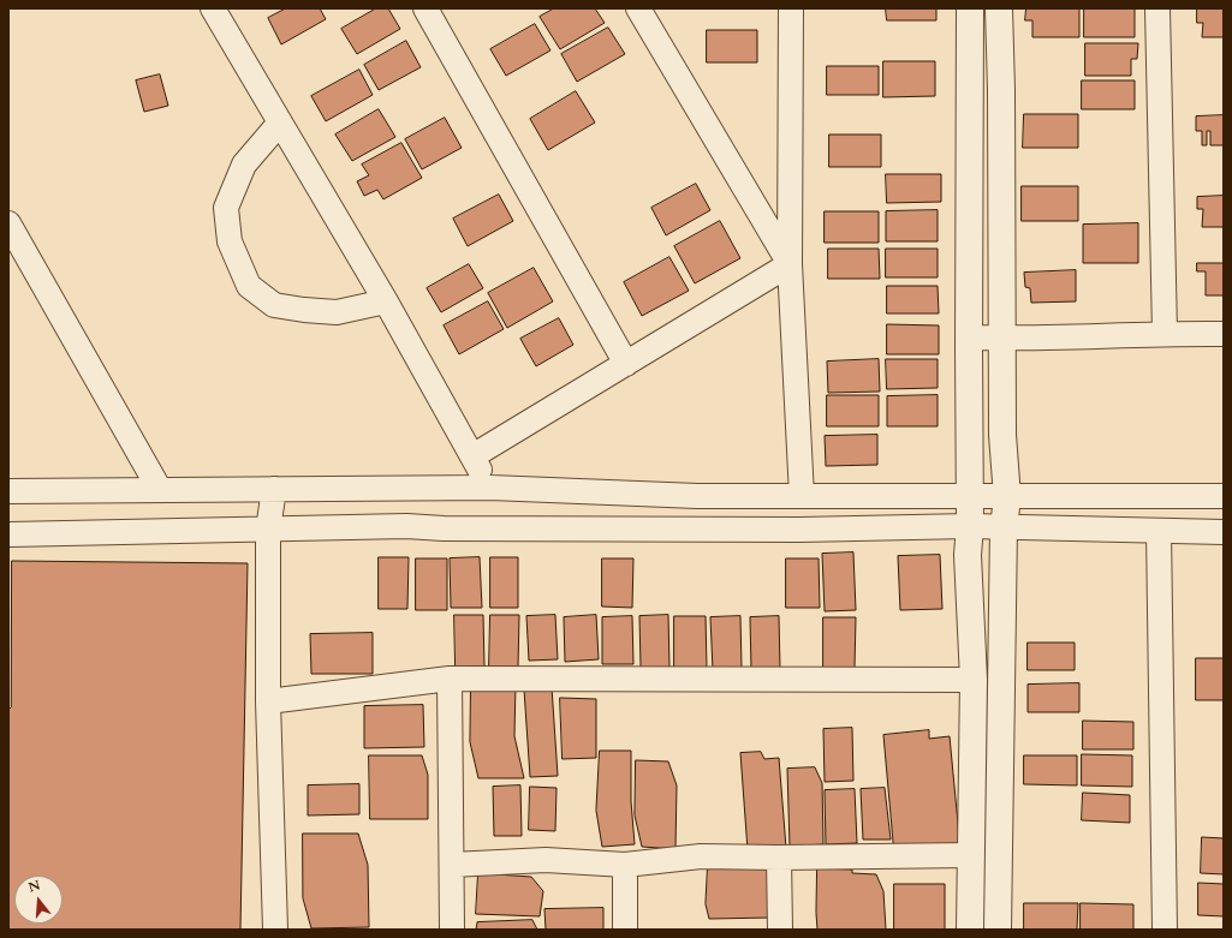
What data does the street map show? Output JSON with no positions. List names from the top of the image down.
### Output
{
  "north": "top"
}
